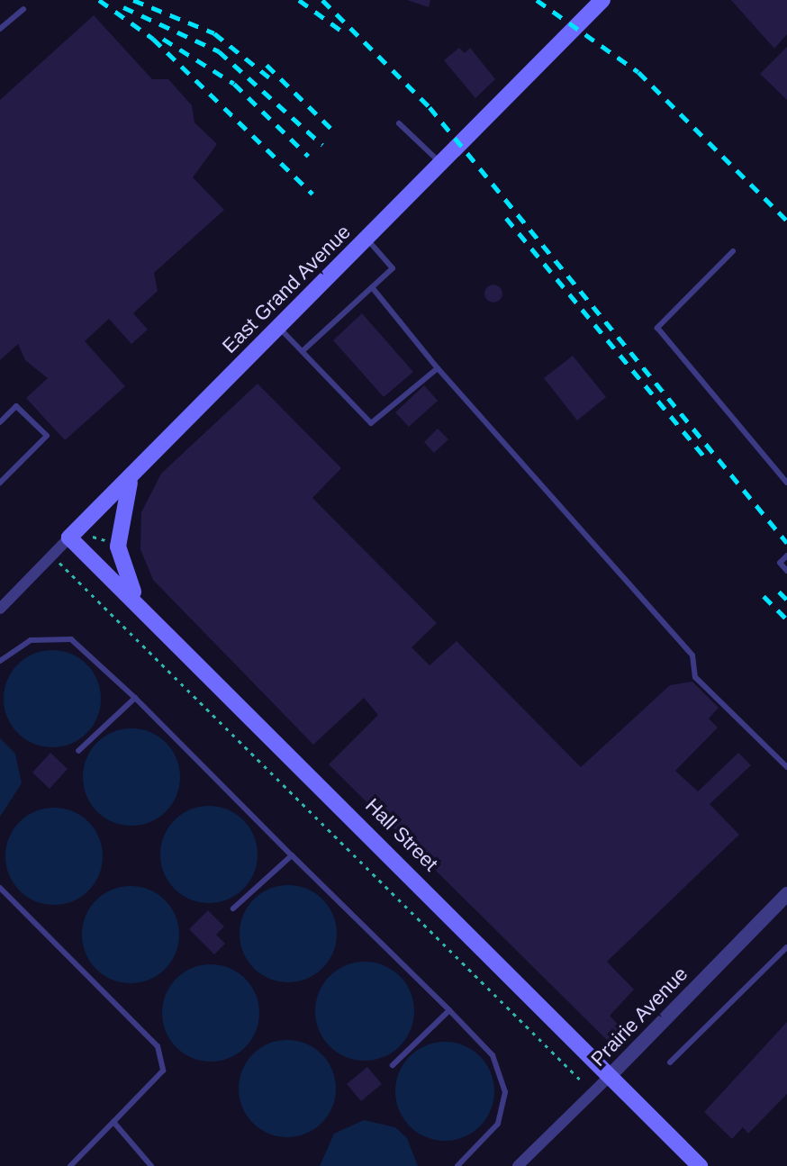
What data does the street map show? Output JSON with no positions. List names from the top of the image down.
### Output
{
  "streets": {
    "main road": ["East Grand Avenue", "Hall Street"],
    "street": ["Prairie Avenue"]
  },
  "crossings": [
    ["East Grand Avenue", "Hall Street"],
    ["Hall Street", "Prairie Avenue"]
  ]
}
